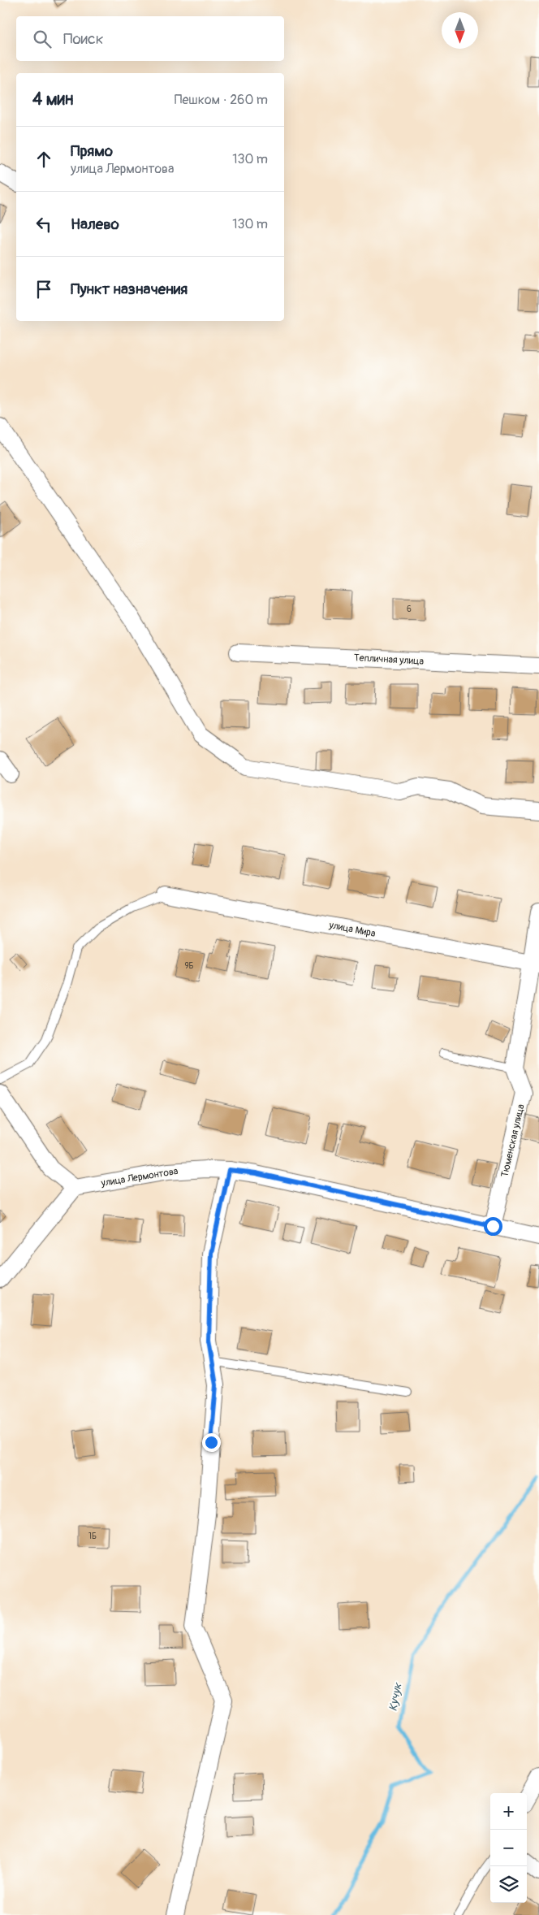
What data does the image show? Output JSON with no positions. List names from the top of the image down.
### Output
{
  "streets": {
    "street": [
      "Тепличная улица",
      "улица Мира",
      "Тюменская улица",
      "улица Лермонтова"
    ]
  },
  "crossings": [
    ["Тюменская улица", "улица Лермонтова"]
  ],
  "water": ["Кучук"],
  "house_numbers": ["6", "9Б", "1Б"],
  "north": "bottom",
  "page": {
    "search": "Поиск",
    "heading": ["4 мин", "Пешком · 260 m"],
    "list": [
      ["Прямо", "улица Лермонтова", "130 m"],
      ["Налево", "130 m"],
      "Пункт назначения"
    ],
    "map_buttons": ["+", "−"]
  }
}
